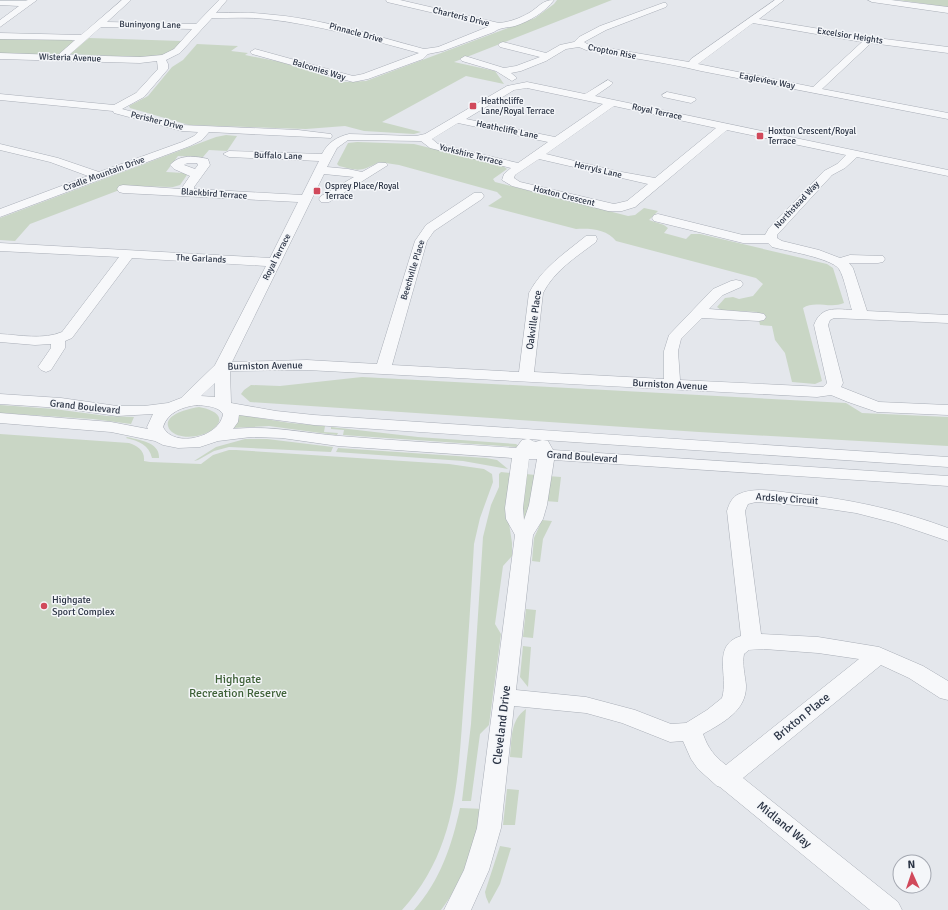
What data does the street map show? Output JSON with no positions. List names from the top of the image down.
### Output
{
  "streets": {
    "street": [
      "Charteris Drive",
      "Buninyong Lane",
      "Pinnacle Drive",
      "Excelsior Heights",
      "Cropton Rise",
      "Wisteria Avenue",
      "Balconies Way",
      "Eagleview Way",
      "Royal Terrace",
      "Perisher Drive",
      "Heathcliffe Lane",
      "Yorkshire Terrace",
      "Buffalo Lane",
      "Herryls Lane",
      "Cradle Mountain Drive",
      "Blackbird Terrace",
      "Hoxton Crescent",
      "Northstead Way",
      "The Garlands",
      "Beechville Place",
      "Oakville Place",
      "Burniston Avenue",
      "Grand Boulevard",
      "Ardsley Circuit",
      "Brixton Place",
      "Cleveland Drive",
      "Midland Way"
    ]
  },
  "crossings": [
    ["Charteris Drive", "Pinnacle Drive"],
    ["Pinnacle Drive", "Balconies Way"],
    ["Cropton Rise", "Eagleview Way"],
    ["Wisteria Avenue", "Perisher Drive"],
    ["Royal Terrace", "Perisher Drive"],
    ["Royal Terrace", "Buffalo Lane"],
    ["Royal Terrace", "Blackbird Terrace"],
    ["Royal Terrace", "Hoxton Crescent"],
    ["Royal Terrace", "Northstead Way"],
    ["Royal Terrace", "The Garlands"],
    ["Royal Terrace", "Burniston Avenue"],
    ["Royal Terrace", "Grand Boulevard"],
    ["Perisher Drive", "Buffalo Lane"],
    ["Perisher Drive", "Cradle Mountain Drive"],
    ["Heathcliffe Lane", "Hoxton Crescent"],
    ["Yorkshire Terrace", "Hoxton Crescent"],
    ["Herryls Lane", "Hoxton Crescent"],
    ["Beechville Place", "Burniston Avenue"],
    ["Oakville Place", "Burniston Avenue"],
    ["Grand Boulevard", "Cleveland Drive"],
    ["Brixton Place", "Midland Way"]
  ],
  "parks": ["Highgate Recreation Reserve"],
  "places": {
    "transit": ["Heathcliffe Lane/Royal Terrace", "Hoxton Crescent/Royal Terrace", "Osprey Place/Royal Terrace"],
    "other": ["Highgate Sport Complex"]
  },
  "north": "top"
}
